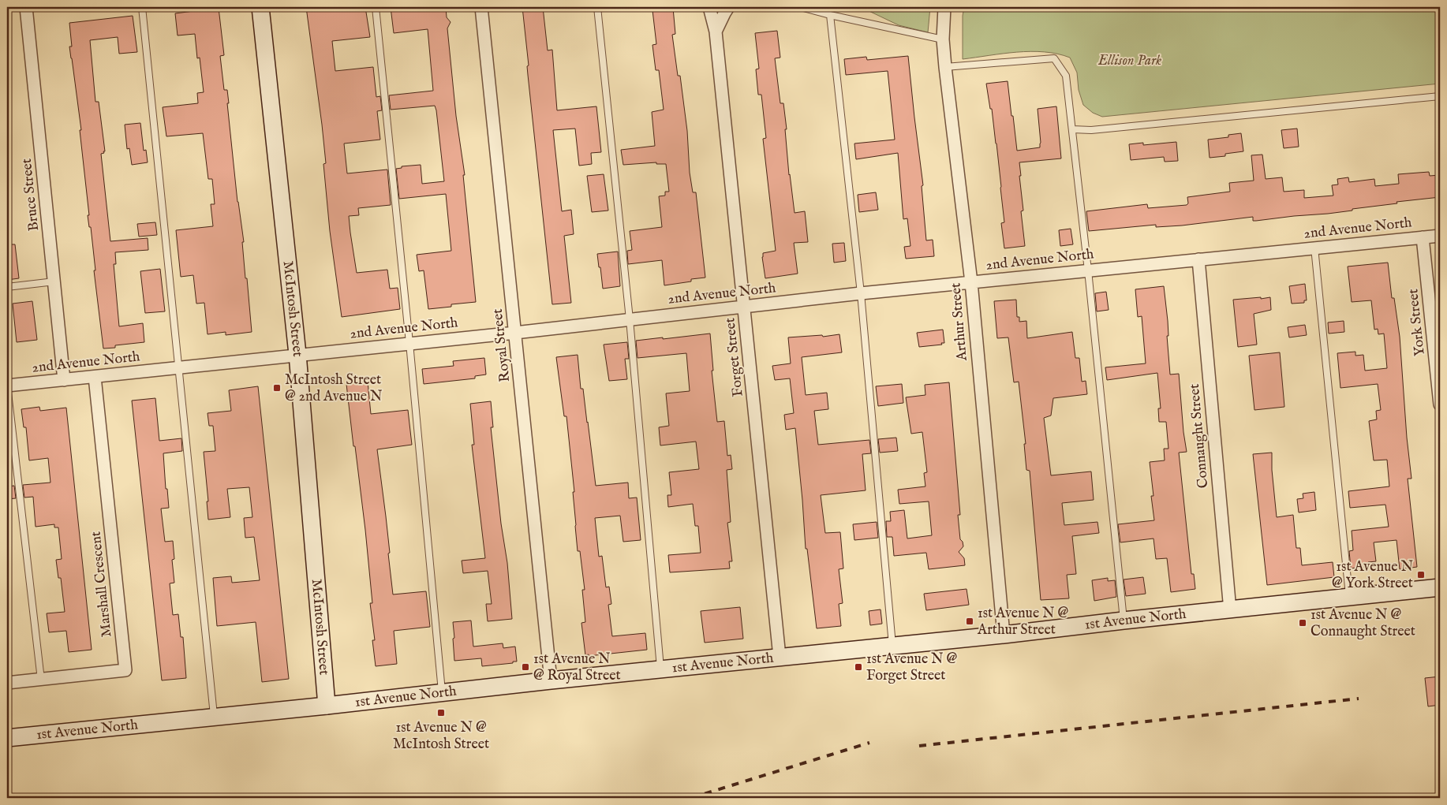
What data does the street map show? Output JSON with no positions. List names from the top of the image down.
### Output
{
  "streets": {
    "main road": ["McIntosh Street", "1st Avenue North"],
    "street": [
      "Bruce Street",
      "2nd Avenue North",
      "Arthur Street",
      "York Street",
      "Royal Street",
      "Forget Street",
      "Connaught Street",
      "Marshall Crescent"
    ]
  },
  "crossings": [
    ["Bruce Street", "2nd Avenue North"],
    ["2nd Avenue North", "McIntosh Street"],
    ["2nd Avenue North", "Arthur Street"],
    ["2nd Avenue North", "York Street"],
    ["2nd Avenue North", "Royal Street"],
    ["2nd Avenue North", "Forget Street"],
    ["2nd Avenue North", "Connaught Street"],
    ["2nd Avenue North", "Marshall Crescent"],
    ["McIntosh Street", "1st Avenue North"],
    ["Arthur Street", "1st Avenue North"],
    ["Royal Street", "1st Avenue North"],
    ["Forget Street", "1st Avenue North"],
    ["Connaught Street", "1st Avenue North"]
  ],
  "parks": ["Ellison Park"],
  "places": {
    "transit": [
      "McIntosh Street @ 2nd Avenue N",
      "1st Avenue N @ York Street",
      "1st Avenue N @ Arthur Street",
      "1st Avenue N @ Connaught Street",
      "1st Avenue N @ Royal Street",
      "1st Avenue N @ Forget Street",
      "1st Avenue N @ McIntosh Street"
    ]
  }
}
